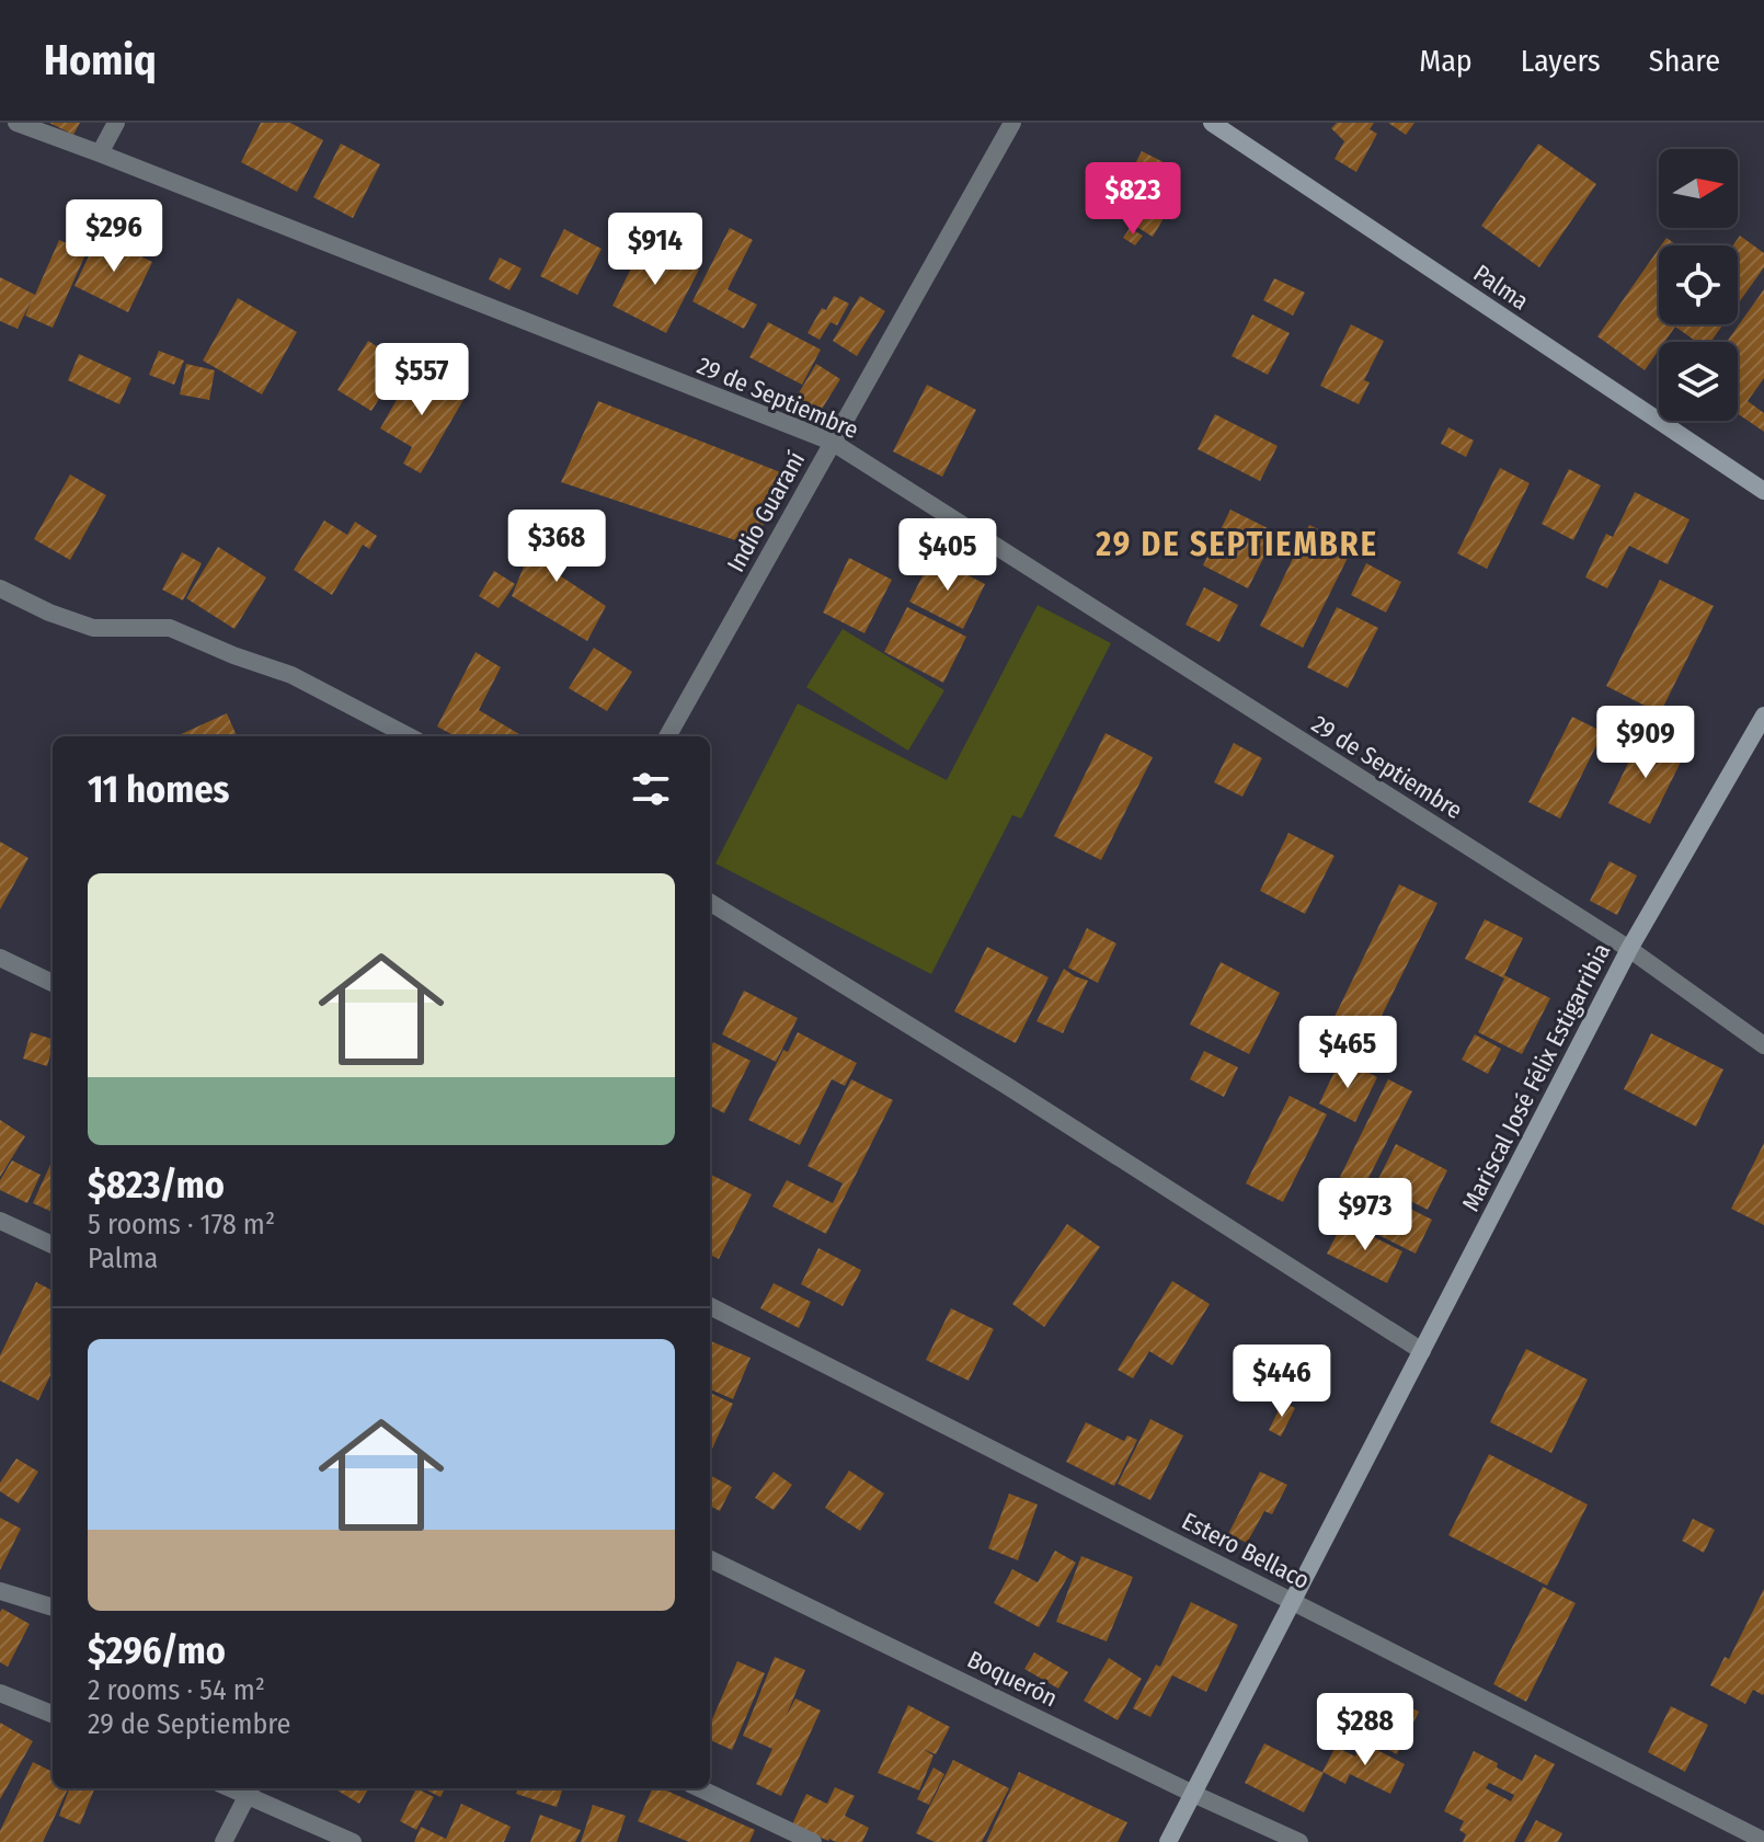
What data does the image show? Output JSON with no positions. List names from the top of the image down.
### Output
{
  "streets": {
    "street": [
      "Palma",
      "29 de Septiembre",
      "Indio Guaraní",
      "Mariscal José Félix Estigarribia",
      "Estero Bellaco",
      "Boquerón"
    ]
  },
  "crossings": [
    ["29 de Septiembre", "Indio Guaraní"],
    ["29 de Septiembre", "Mariscal José Félix Estigarribia"],
    ["Mariscal José Félix Estigarribia", "Estero Bellaco"],
    ["Mariscal José Félix Estigarribia", "Boquerón"]
  ],
  "districts": ["29 DE SEPTIEMBRE"],
  "north": "right",
  "page": {
    "header": "Homiq",
    "nav": ["Map", "Layers", "Share"],
    "price": [
      "$823",
      "$296",
      "$914",
      "$557",
      "$368",
      "$405",
      "$909",
      "$465",
      "$973",
      "$446",
      "$288"
    ],
    "heading": "11 homes",
    "list": [
      {
        "name": "$823/mo",
        "note": "5 rooms · 178 m² · Palma"
      },
      {
        "name": "$296/mo",
        "note": "2 rooms · 54 m² · 29 de Septiembre"
      }
    ]
  }
}
